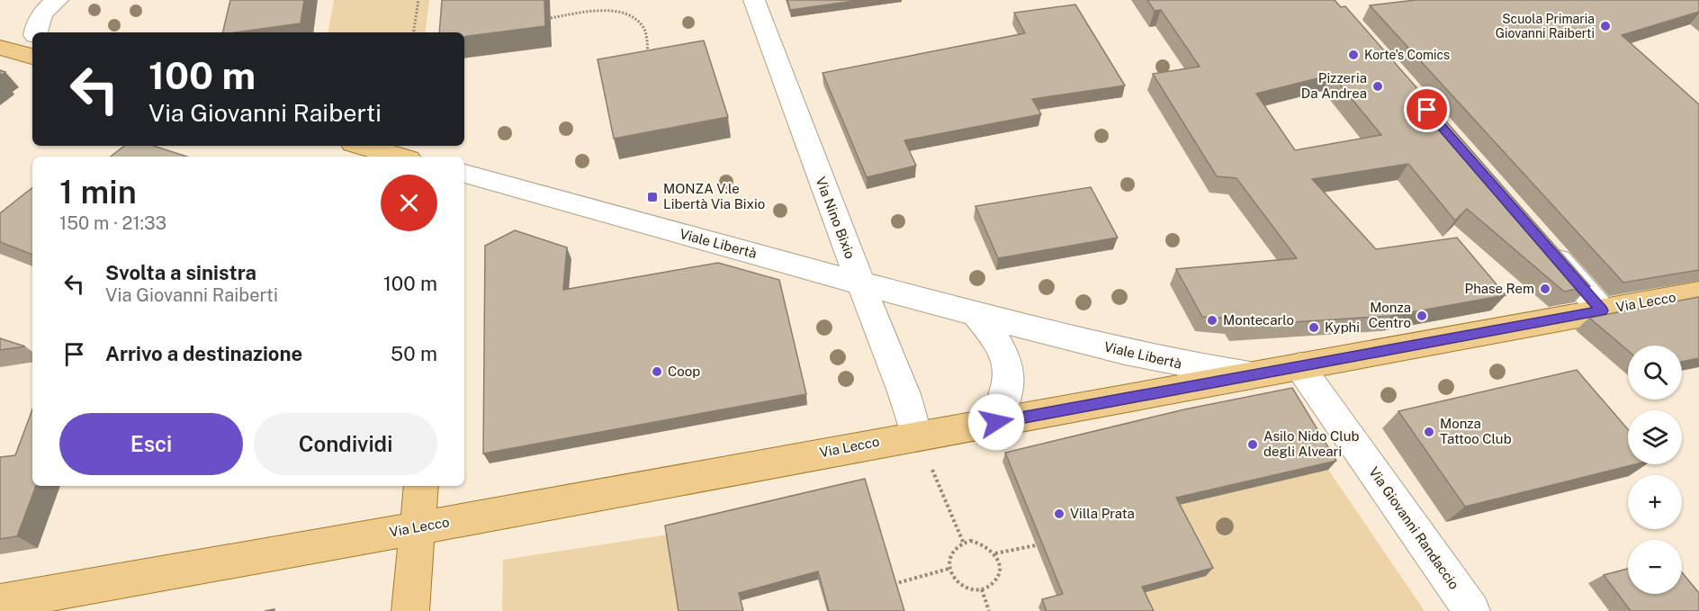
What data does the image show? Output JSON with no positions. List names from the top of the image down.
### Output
{
  "streets": {
    "main road": ["Via Lecco"],
    "street": ["Via Nino Bixio", "Viale Libertà", "Via Giovanni Randaccio"]
  },
  "crossings": [
    ["Via Nino Bixio", "Viale Libertà"],
    ["Via Nino Bixio", "Via Lecco"],
    ["Viale Libertà", "Via Lecco"],
    ["Via Lecco", "Via Giovanni Randaccio"]
  ],
  "places": {
    "other": [
      "Scuola Primaria Giovanni Raiberti",
      "Korte's Comics",
      "Pizzeria Da Andrea",
      "Phase Rem",
      "Monza Centro",
      "Montecarlo",
      "Kyphi",
      "Coop",
      "Monza Tattoo Club",
      "Asilo Nido Club degli Alveari",
      "Villa Prata"
    ],
    "transit": ["MONZA V.le Libertà Via Bixio"]
  },
  "page": {
    "turn": ["100 m", "Via Giovanni Raiberti"],
    "heading": ["1 min", "150 m · 21:33"],
    "list": [
      {
        "name": "Svolta a sinistra",
        "note": "Via Giovanni Raiberti",
        "value": "100 m"
      },
      {
        "name": "Arrivo a destinazione",
        "value": "50 m"
      }
    ],
    "map_buttons": ["+", "−"],
    "buttons": ["Esci", "Condividi"]
  }
}
